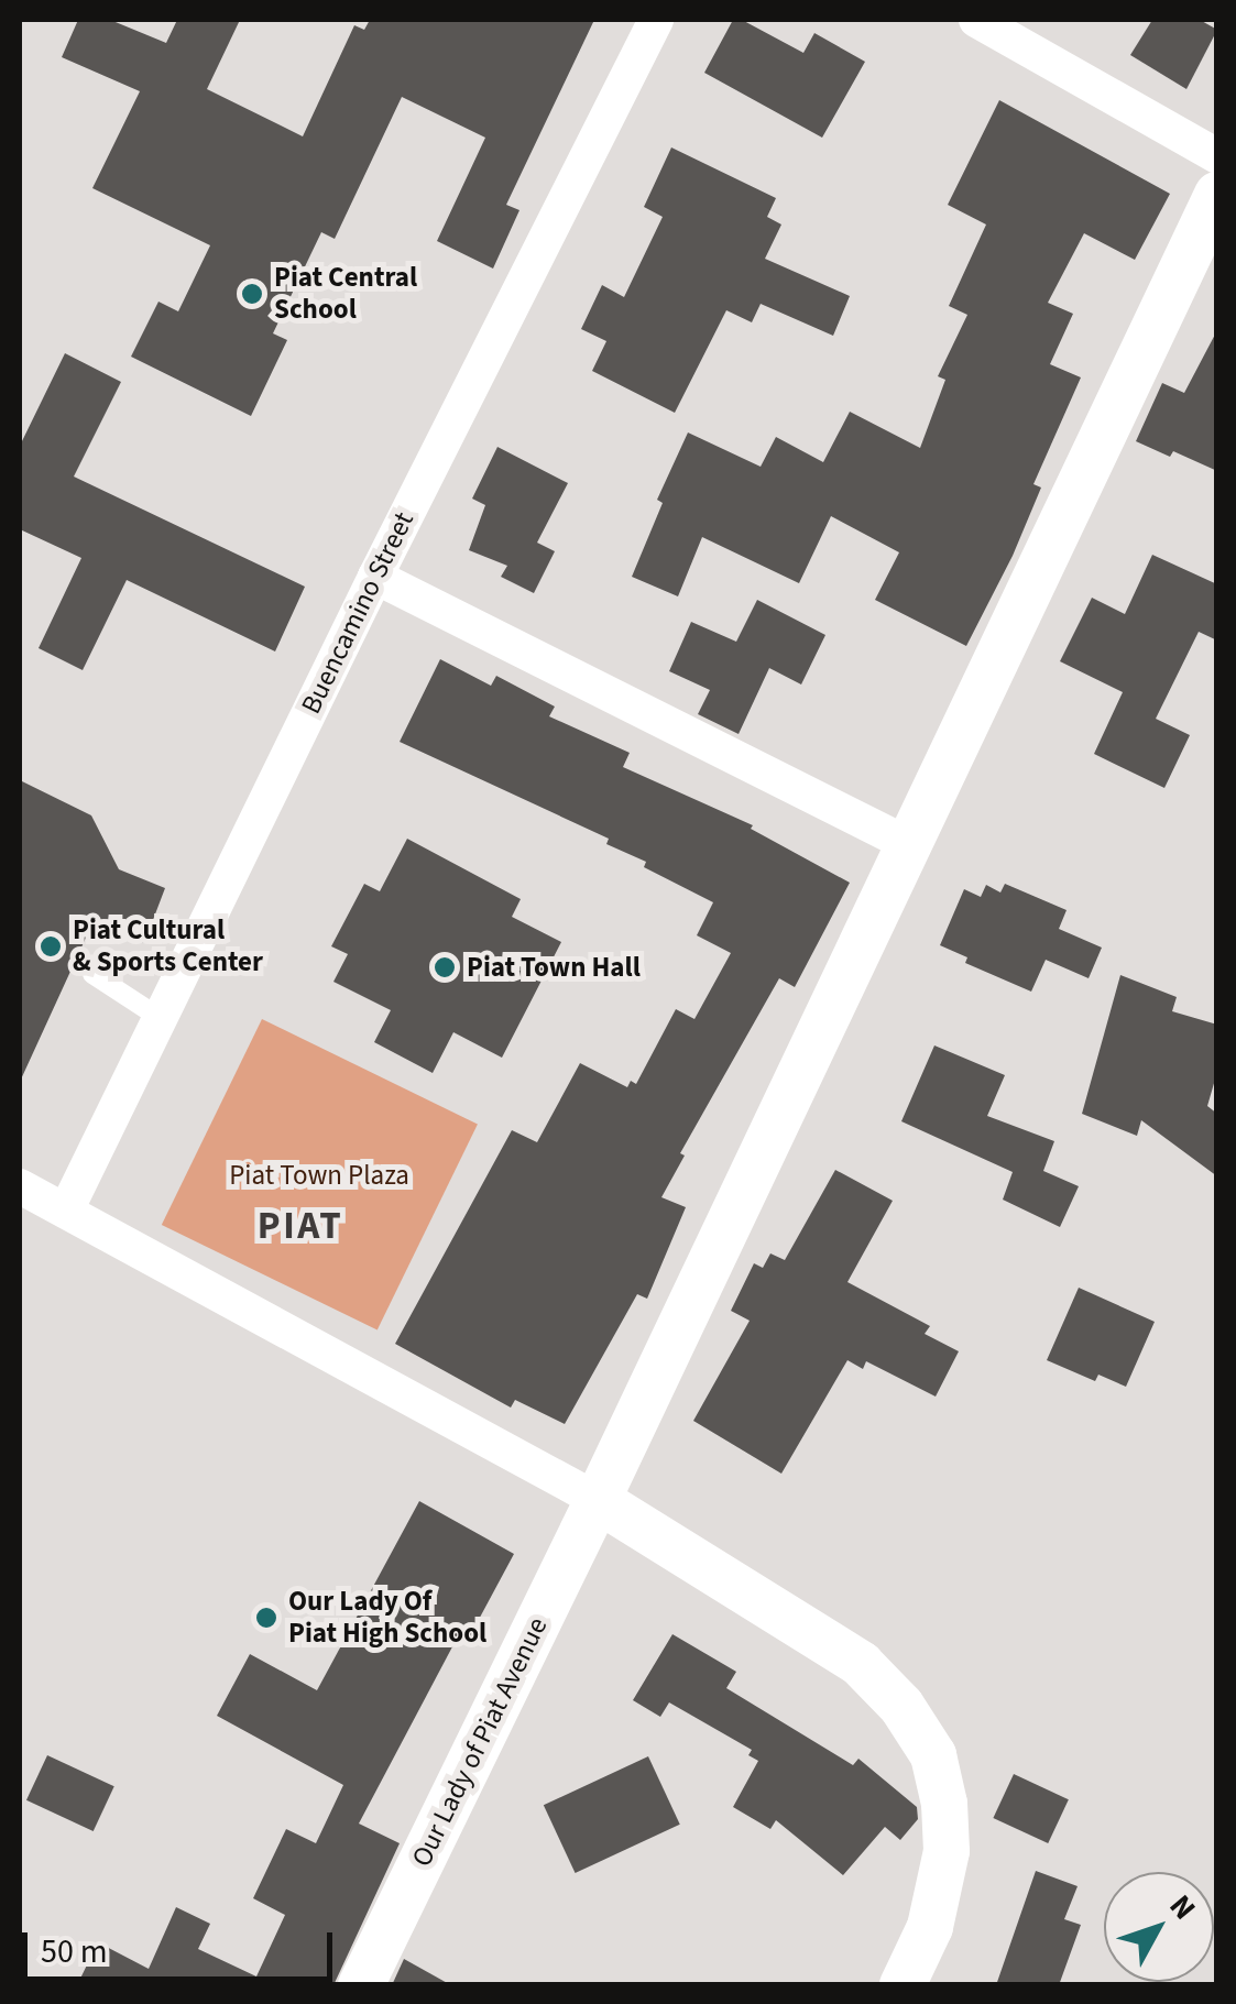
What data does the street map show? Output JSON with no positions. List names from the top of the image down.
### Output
{
  "streets": {
    "street": ["Buencamino Street", "Our Lady of Piat Avenue"]
  },
  "districts": ["PIAT"],
  "parks": ["Piat Town Plaza"],
  "places": [
    "Piat Central School",
    "Piat Cultural & Sports Center",
    "Piat Town Hall",
    "Our Lady Of Piat High School"
  ],
  "scale_bar": "50 m",
  "north": "top right"
}
